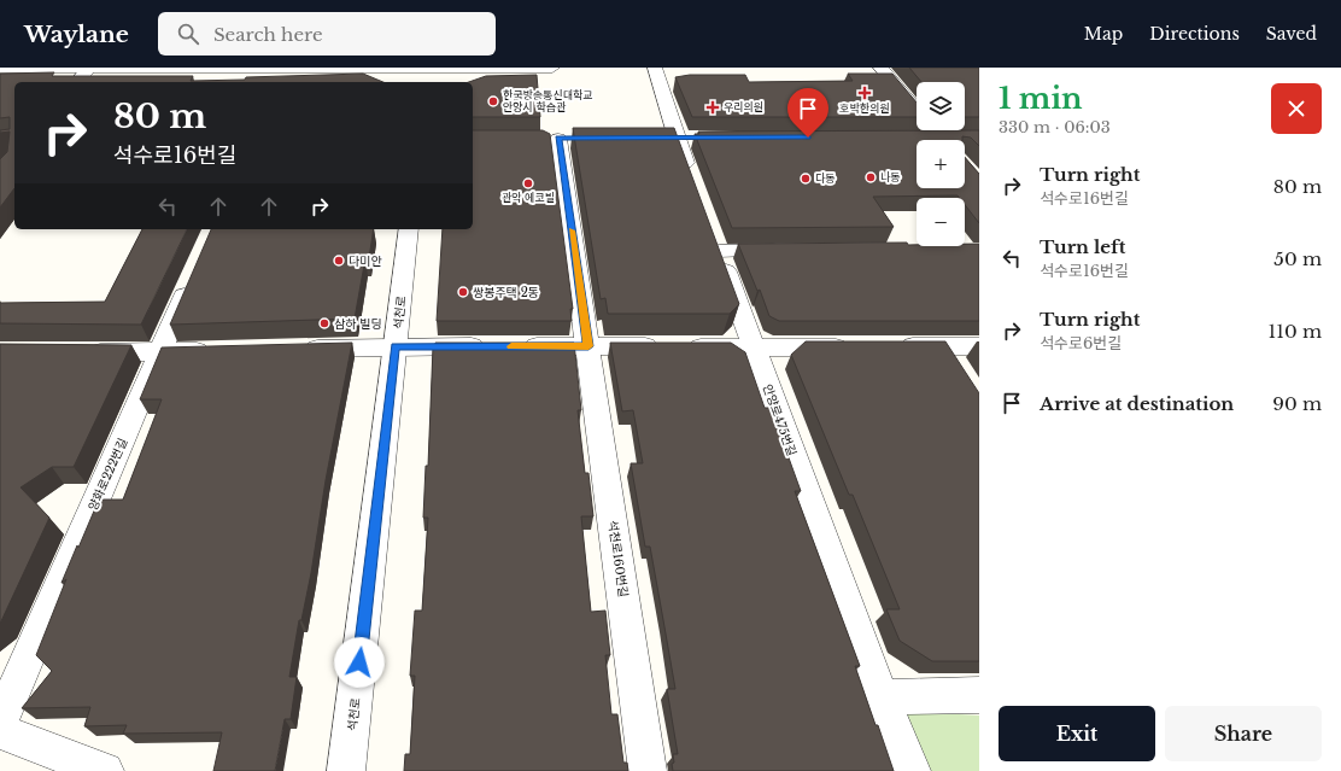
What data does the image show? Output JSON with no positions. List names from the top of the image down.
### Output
{
  "streets": {
    "street": [
      "석천로",
      "안양로475번길",
      "양화로222번길",
      "석천로160번길"
    ]
  },
  "places": {
    "health": ["호박한의원", "우리의원"],
    "other": [
      "한국방송통신대학교 안양시 학습관",
      "나동",
      "다동",
      "관악 에코빌",
      "다미안",
      "쌍봉주택 2동",
      "삼하 빌딩"
    ]
  },
  "page": {
    "header": "Waylane",
    "search": "Search here",
    "nav": ["Map", "Directions", "Saved"],
    "heading": ["1 min", "330 m · 06:03"],
    "map_buttons": ["+", "−"],
    "turn": ["80 m", "석수로16번길"],
    "list": [
      {
        "name": "Turn right",
        "note": "석수로16번길",
        "value": "80 m"
      },
      {
        "name": "Turn left",
        "note": "석수로16번길",
        "value": "50 m"
      },
      {
        "name": "Turn right",
        "note": "석수로6번길",
        "value": "110 m"
      },
      {
        "name": "Arrive at destination",
        "value": "90 m"
      }
    ],
    "buttons": ["Exit", "Share"]
  }
}
